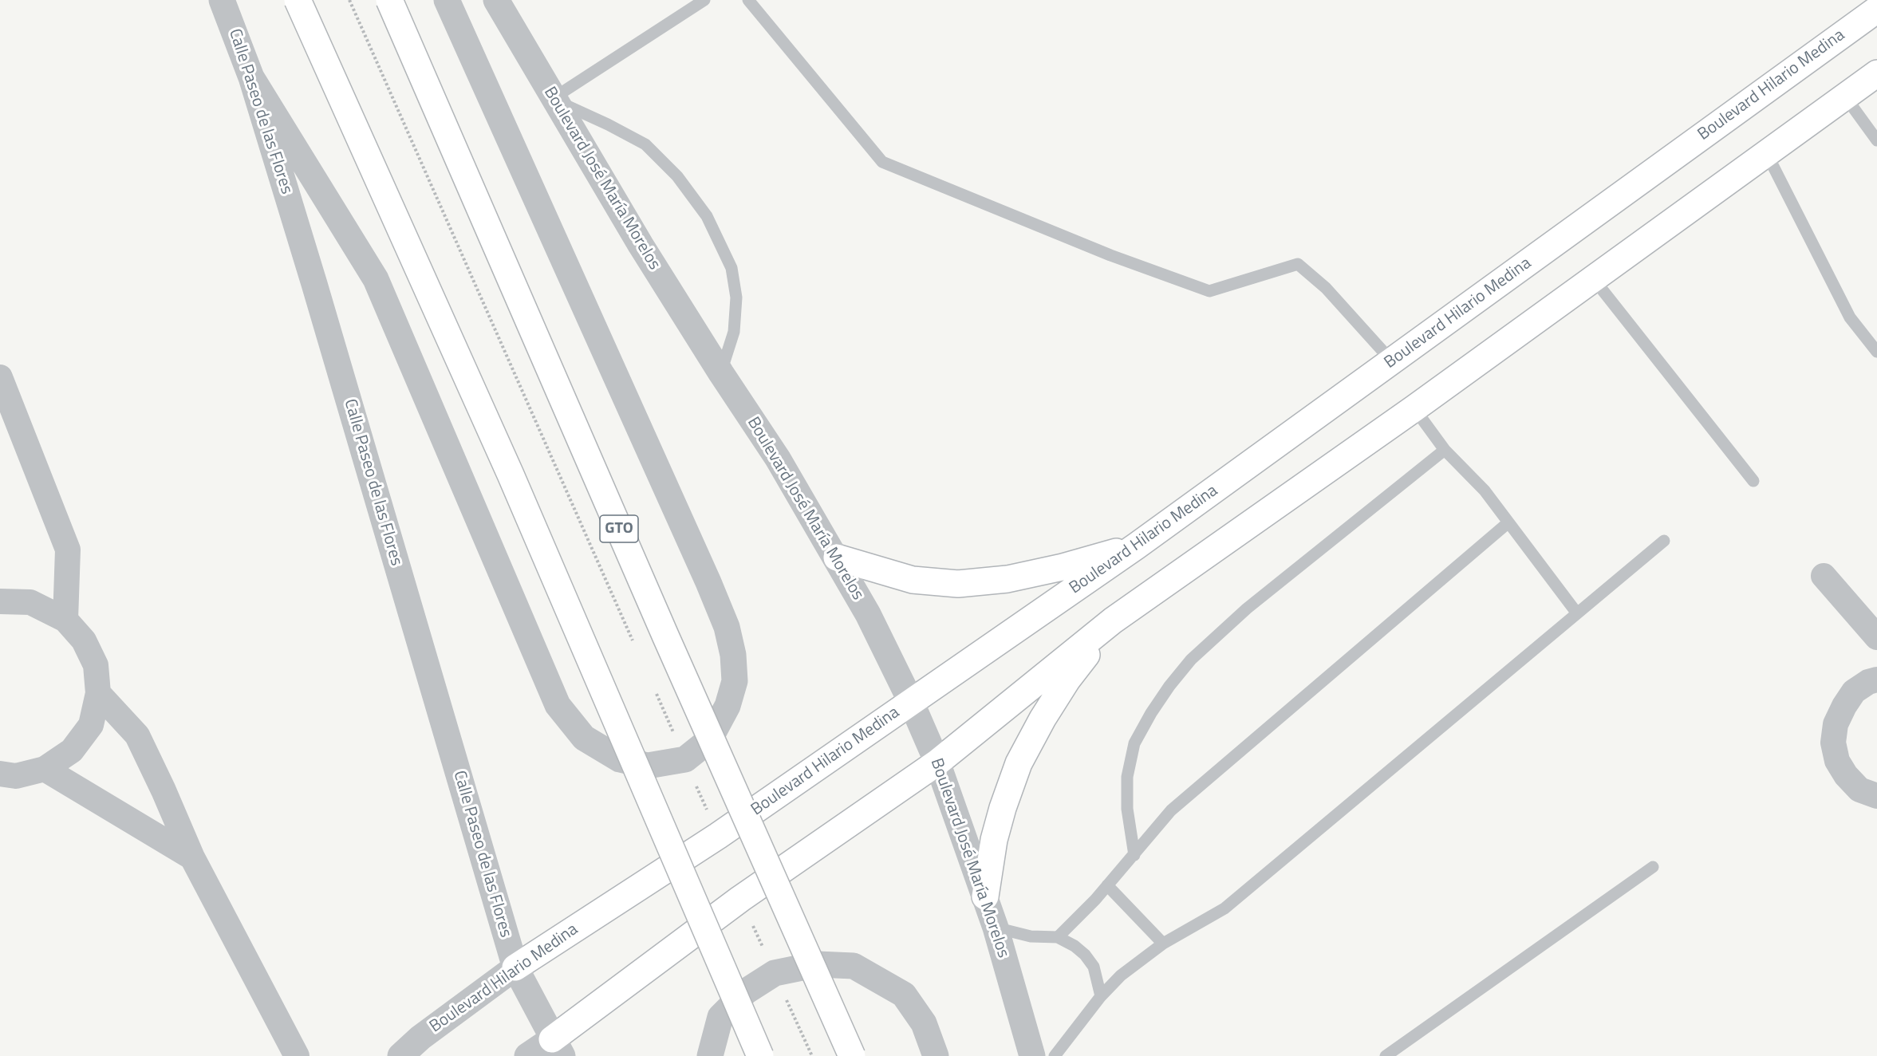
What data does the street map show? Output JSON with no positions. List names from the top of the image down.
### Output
{
  "streets": {
    "main road": ["Boulevard Hilario Medina", "GTO"],
    "street": ["Calle Paseo de las Flores", "Boulevard José María Morelos"]
  },
  "crossings": [
    ["Boulevard Hilario Medina", "Calle Paseo de las Flores"],
    ["Boulevard Hilario Medina", "Boulevard José María Morelos"]
  ]
}
